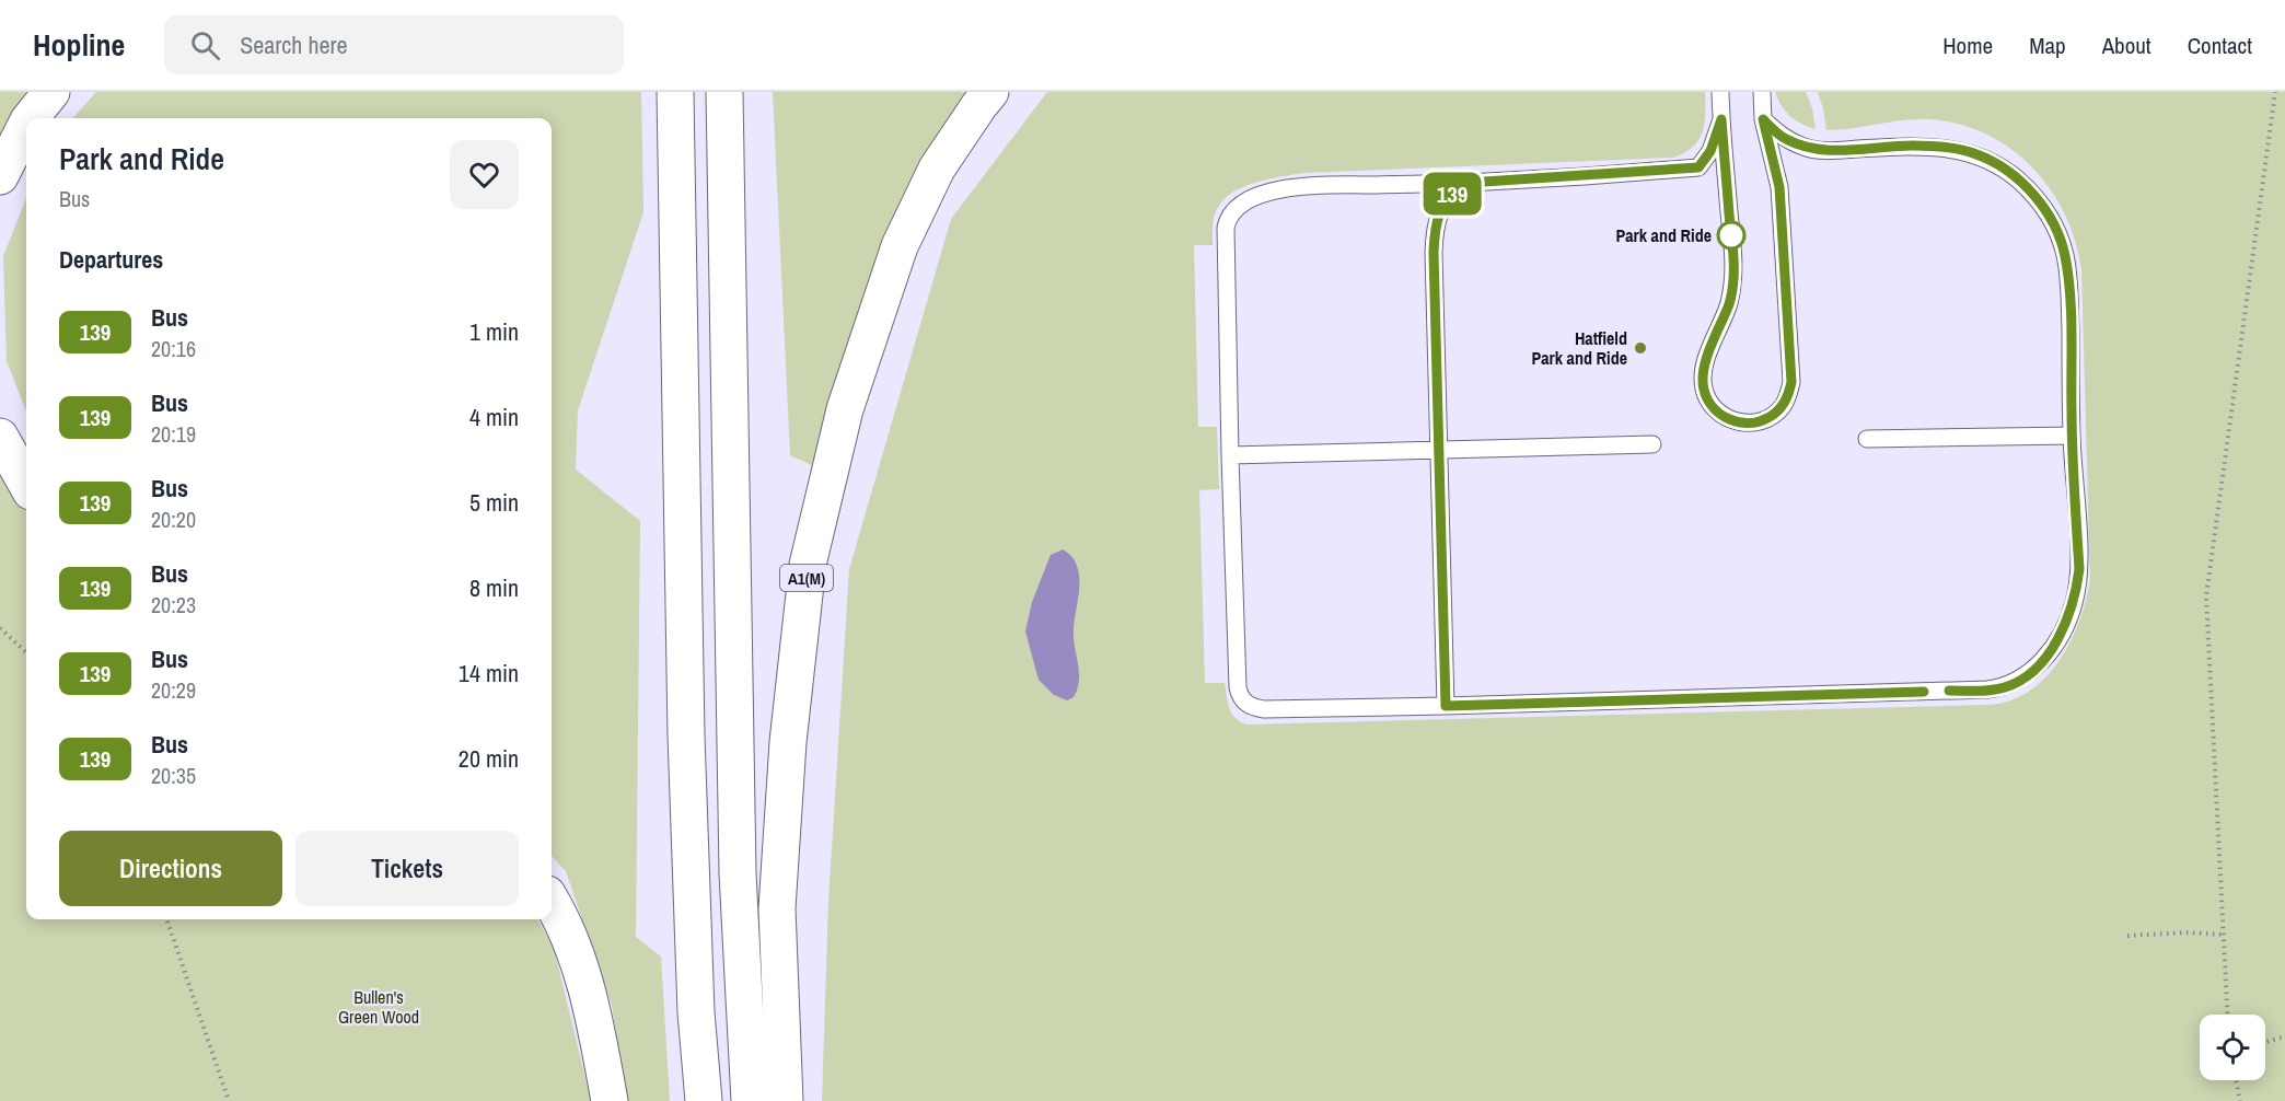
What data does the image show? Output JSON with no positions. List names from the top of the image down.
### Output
{
  "streets": {
    "highway": ["A1(M)"]
  },
  "parks": ["Bullen's Green Wood"],
  "places": ["Park and Ride", "Hatfield Park and Ride"],
  "lines": ["bus line 139"],
  "page": {
    "header": "Hopline",
    "search": "Search here",
    "nav": [
      "Home",
      "Map",
      "About",
      "Contact"
    ],
    "on_map": "139",
    "heading": [
      ["Park and Ride", "Bus"],
      "Departures"
    ],
    "list": [
      {
        "mark": "139",
        "name": "Bus",
        "note": "20:16",
        "value": "1 min"
      },
      {
        "mark": "139",
        "name": "Bus",
        "note": "20:19",
        "value": "4 min"
      },
      {
        "mark": "139",
        "name": "Bus",
        "note": "20:20",
        "value": "5 min"
      },
      {
        "mark": "139",
        "name": "Bus",
        "note": "20:23",
        "value": "8 min"
      },
      {
        "mark": "139",
        "name": "Bus",
        "note": "20:29",
        "value": "14 min"
      },
      {
        "mark": "139",
        "name": "Bus",
        "note": "20:35",
        "value": "20 min"
      }
    ],
    "buttons": ["Directions", "Tickets"]
  }
}
